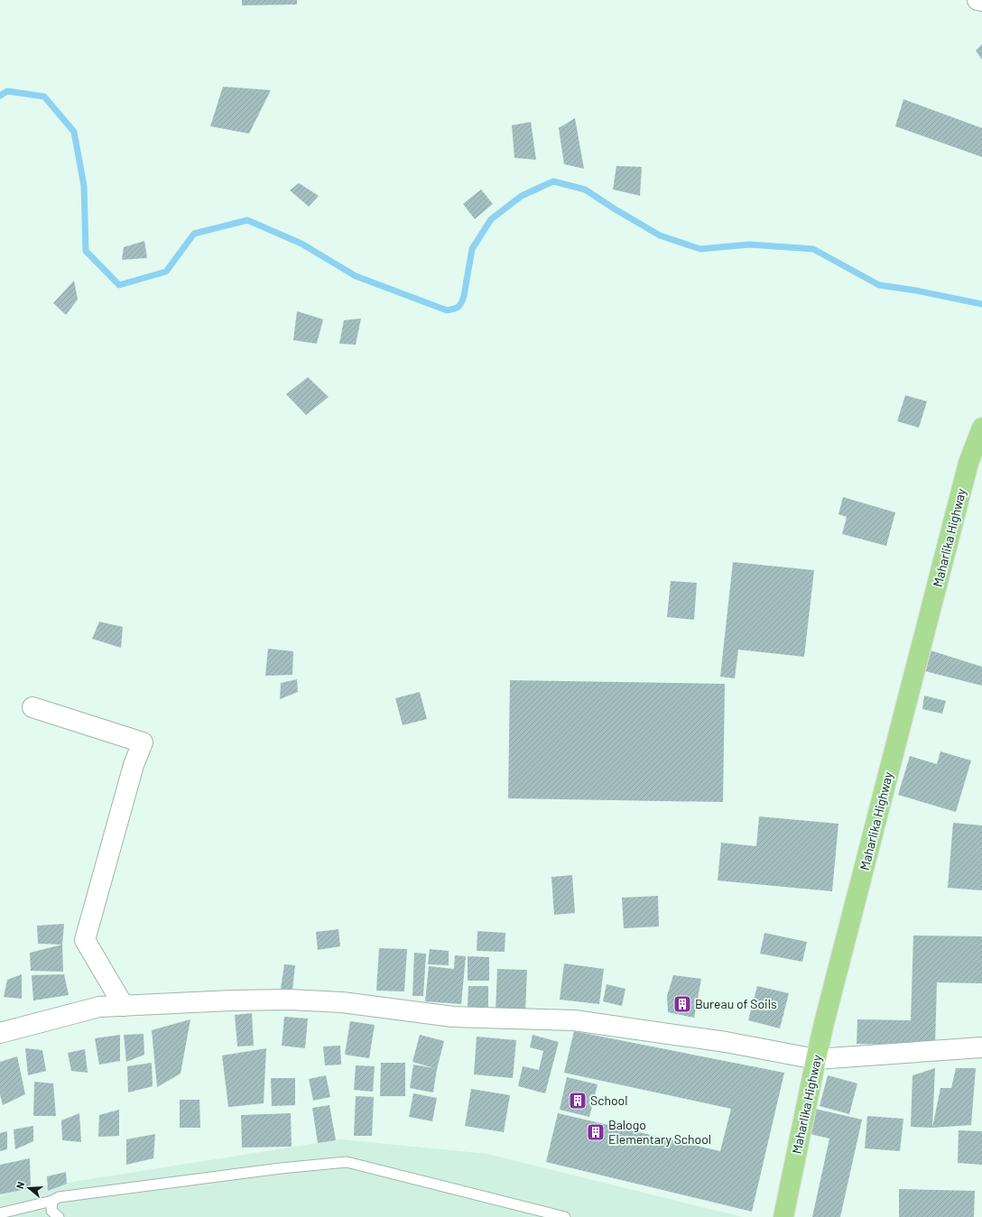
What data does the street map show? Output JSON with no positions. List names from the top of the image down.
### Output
{
  "streets": {
    "main road": ["Maharlika Highway"]
  },
  "places": {
    "building": ["Bureau of Soils", "School", "Balogo Elementary School"]
  },
  "north": "left"
}
